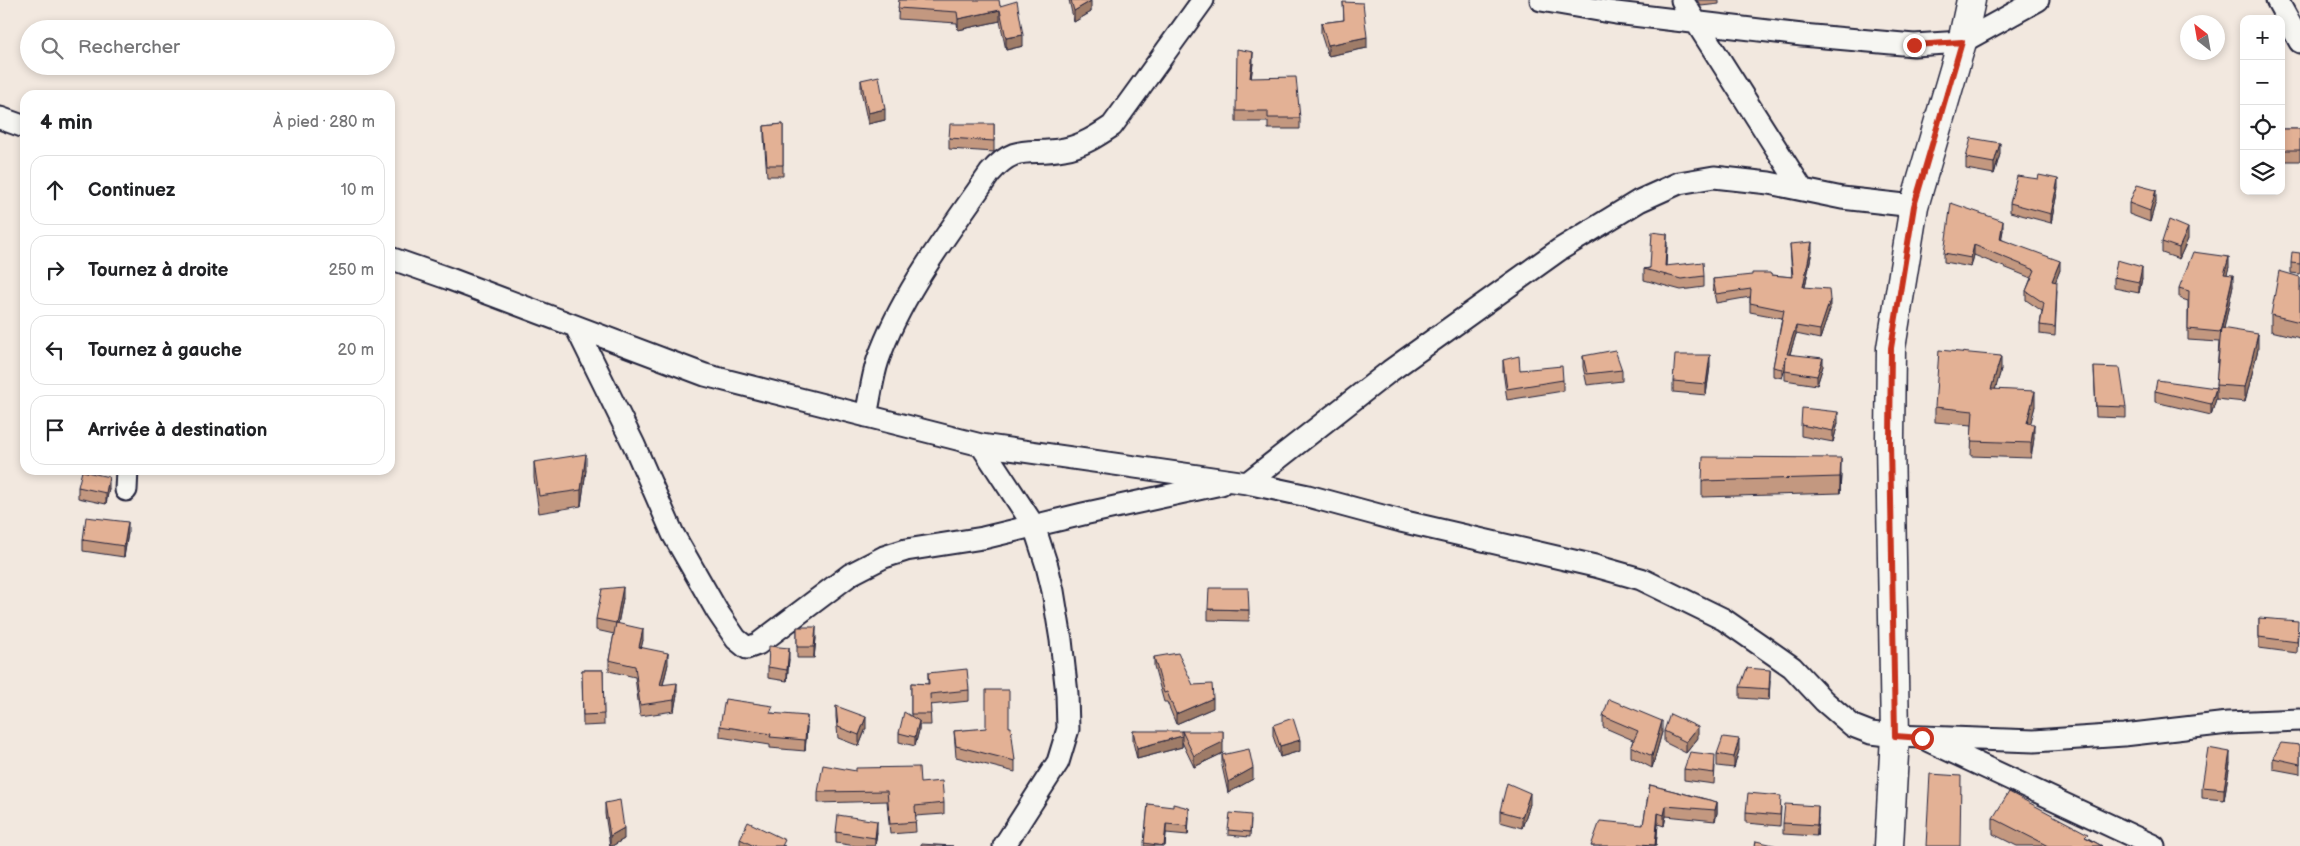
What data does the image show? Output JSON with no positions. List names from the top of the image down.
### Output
{
  "north": "top left",
  "page": {
    "map_buttons": ["+", "−"],
    "search": "Rechercher",
    "heading": ["4 min", "À pied · 280 m"],
    "list": [
      ["Continuez", "10 m"],
      ["Tournez à droite", "250 m"],
      ["Tournez à gauche", "20 m"],
      "Arrivée à destination"
    ]
  }
}
